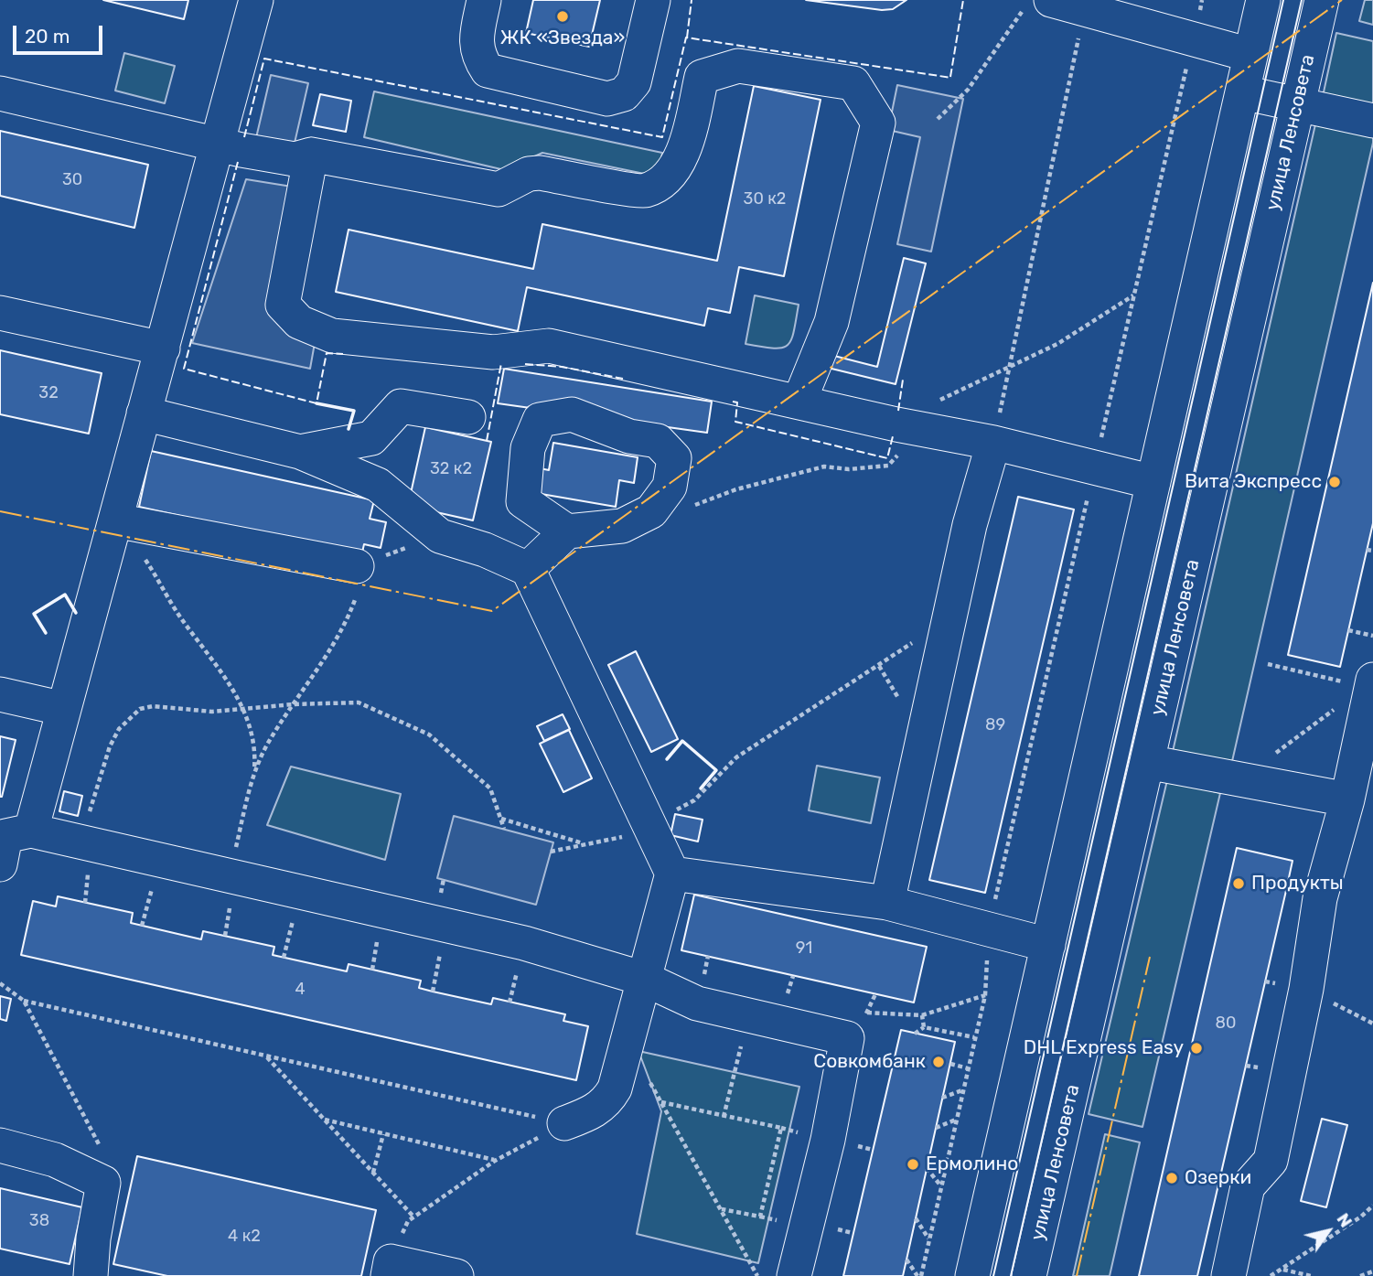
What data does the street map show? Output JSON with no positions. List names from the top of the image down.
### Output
{
  "streets": {
    "street": ["улица Ленсовета"]
  },
  "places": [
    "ЖК «Звезда»",
    "Вита Экспресс",
    "Продукты",
    "DHL Express Easy",
    "Совкомбанк",
    "Ермолино",
    "Озерки"
  ],
  "house_numbers": [
    "30",
    "30 к2",
    "32",
    "32 к2",
    "89",
    "91",
    "4",
    "80",
    "38",
    "4 к2"
  ],
  "scale_bar": "20 m",
  "north": "top right"
}
